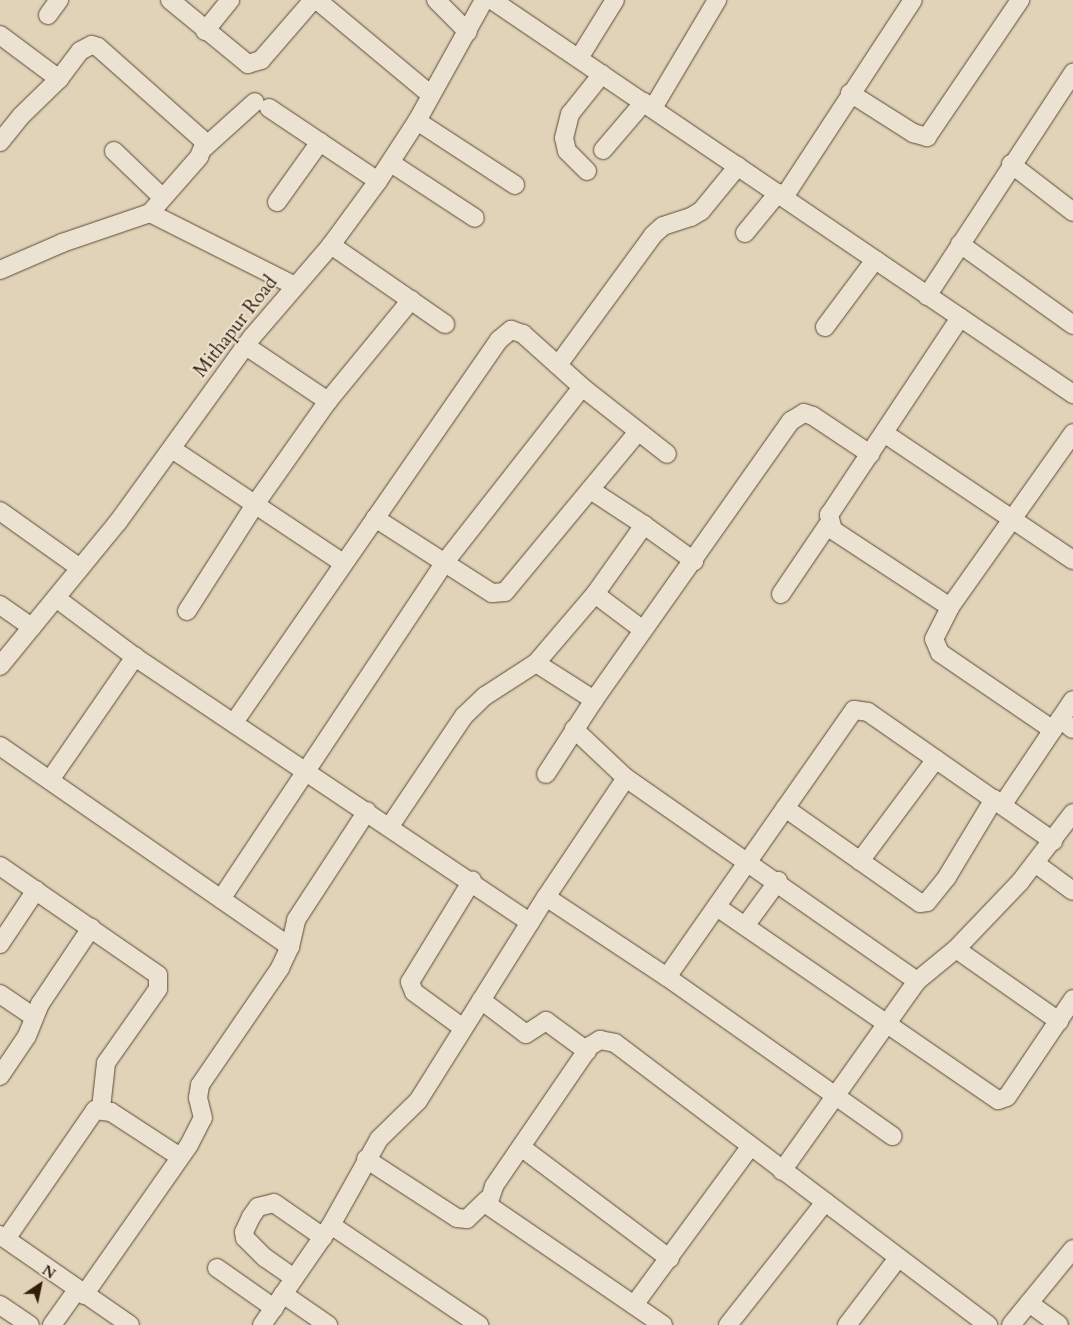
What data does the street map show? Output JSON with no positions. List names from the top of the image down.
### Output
{
  "streets": {
    "street": ["Mithapur Road"]
  },
  "north": "top right"
}
